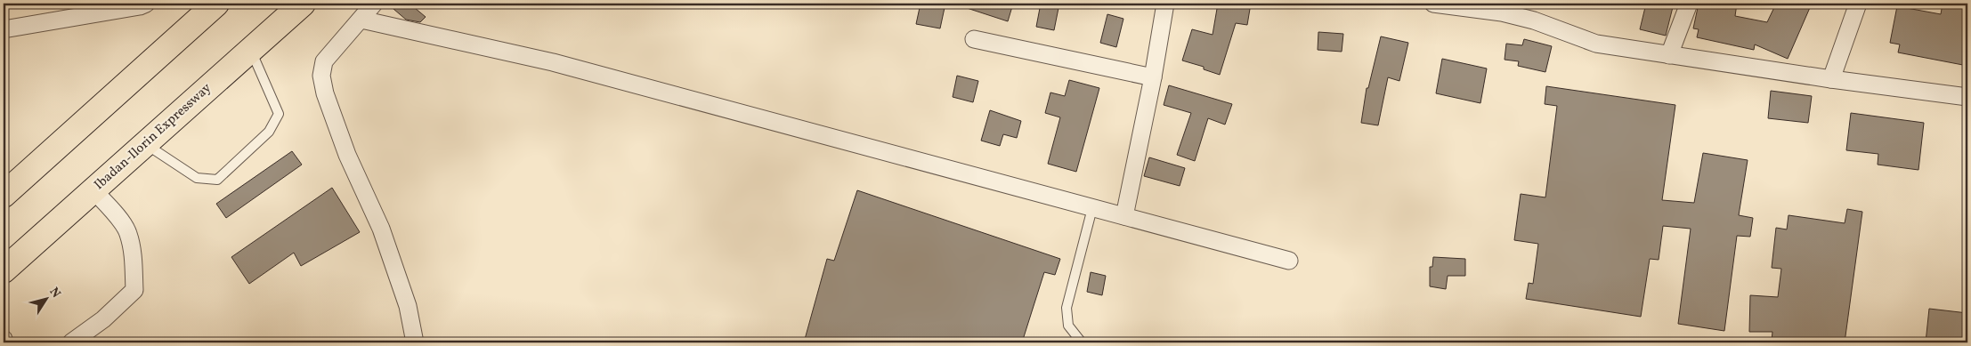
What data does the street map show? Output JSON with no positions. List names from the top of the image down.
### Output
{
  "streets": {
    "highway": ["Ibadan-Ilorin Expressway"]
  },
  "north": "top right"
}
